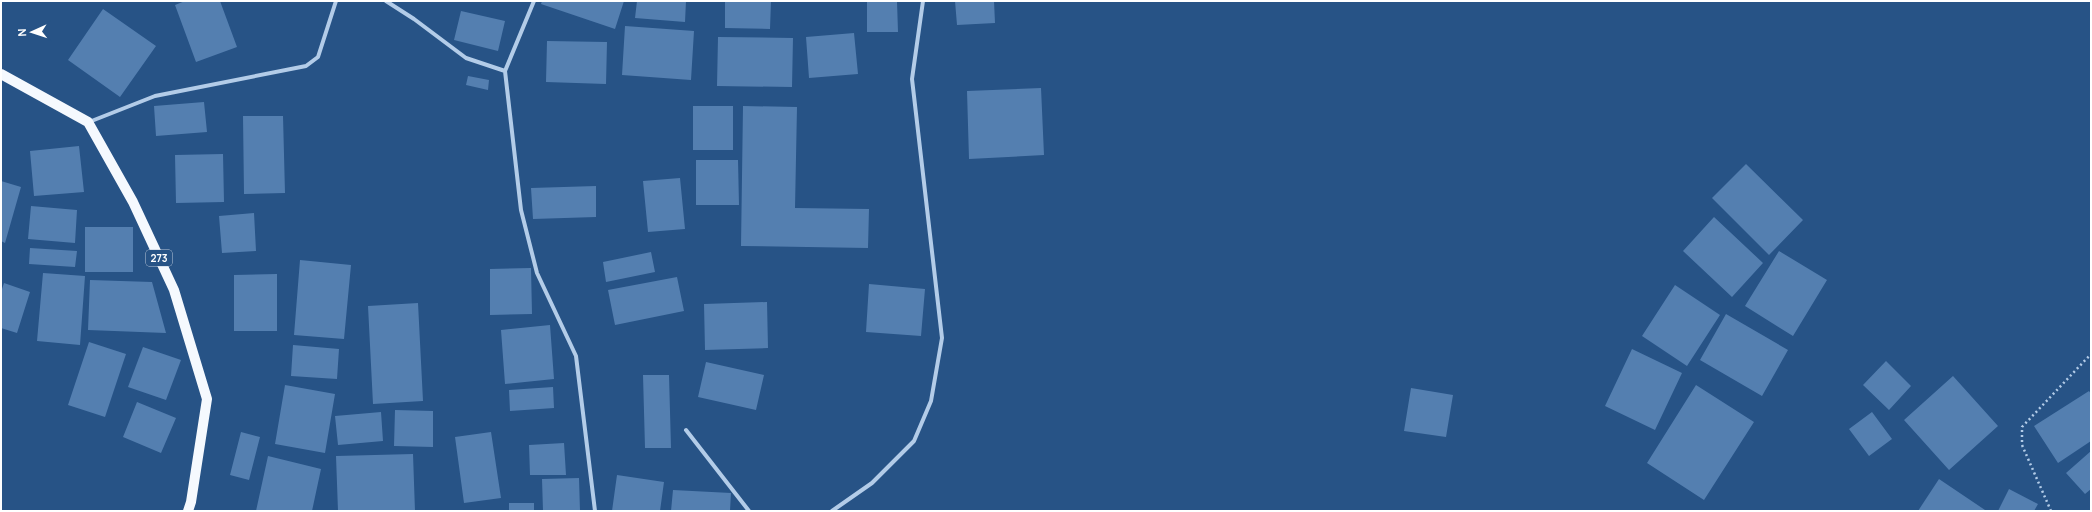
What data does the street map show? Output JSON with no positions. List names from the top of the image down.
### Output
{
  "streets": {
    "main road": ["273"]
  },
  "north": "left"
}
